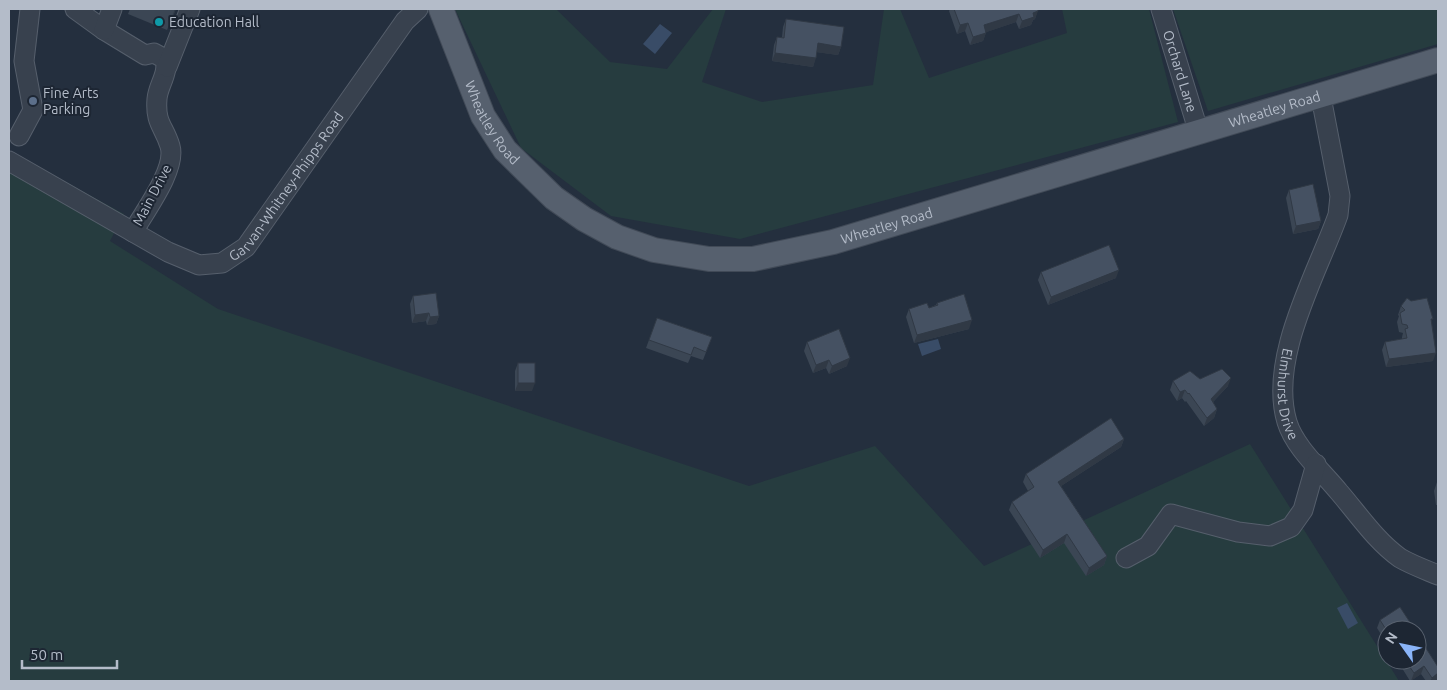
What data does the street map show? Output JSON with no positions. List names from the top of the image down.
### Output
{
  "streets": {
    "main road": ["Wheatley Road"],
    "street": [
      "Orchard Lane",
      "Garvan-Whitney-Phipps Road",
      "Main Drive",
      "Elmhurst Drive"
    ]
  },
  "crossings": [
    ["Orchard Lane", "Wheatley Road"],
    ["Wheatley Road", "Elmhurst Drive"],
    ["Garvan-Whitney-Phipps Road", "Main Drive"]
  ],
  "places": ["Education Hall", "Fine Arts Parking"],
  "scale_bar": "50 m",
  "north": "top left"
}
